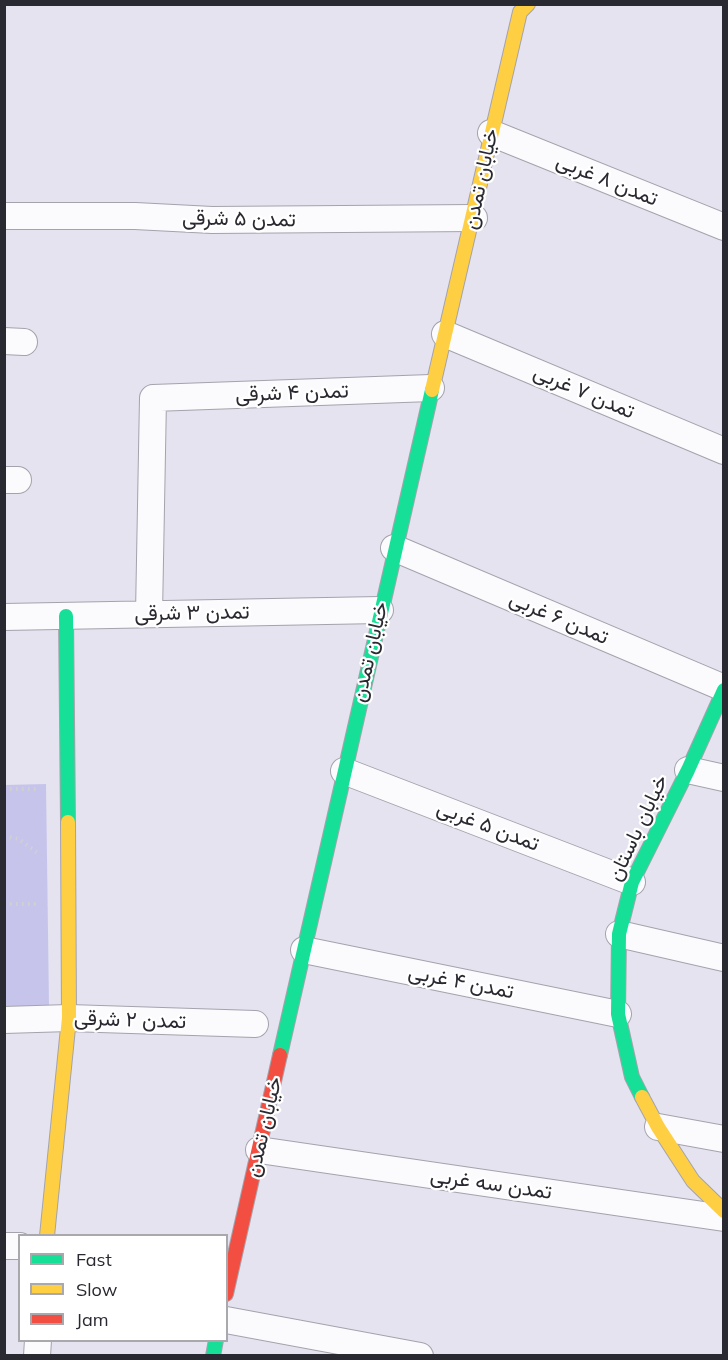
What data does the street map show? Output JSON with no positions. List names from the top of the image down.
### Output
{
  "streets": {
    "street": [
      "خیابان تمدن",
      "تمدن ۸ غربی",
      "تمدن ۵ شرقی",
      "تمدن ۷ غربی",
      "تمدن ۴ شرقی",
      "تمدن ۳ شرقی",
      "تمدن ۶ غربی",
      "تمدن ۵ غربی",
      "خیابان باستان",
      "تمدن ۴ غربی",
      "تمدن ۲ شرقی",
      "تمدن سه غربی"
    ]
  },
  "crossings": [
    ["خیابان تمدن", "تمدن ۸ غربی"],
    ["خیابان تمدن", "تمدن ۵ شرقی"],
    ["خیابان تمدن", "تمدن ۷ غربی"],
    ["خیابان تمدن", "تمدن ۴ شرقی"],
    ["خیابان تمدن", "تمدن ۳ شرقی"],
    ["خیابان تمدن", "تمدن ۶ غربی"],
    ["خیابان تمدن", "تمدن ۵ غربی"],
    ["خیابان تمدن", "تمدن ۴ غربی"],
    ["خیابان تمدن", "تمدن سه غربی"],
    ["تمدن ۴ شرقی", "تمدن ۳ شرقی"],
    ["تمدن ۶ غربی", "خیابان باستان"],
    ["تمدن ۵ غربی", "خیابان باستان"],
    ["خیابان باستان", "تمدن ۴ غربی"]
  ],
  "legend": ["Fast", "Slow", "Jam"]
}
